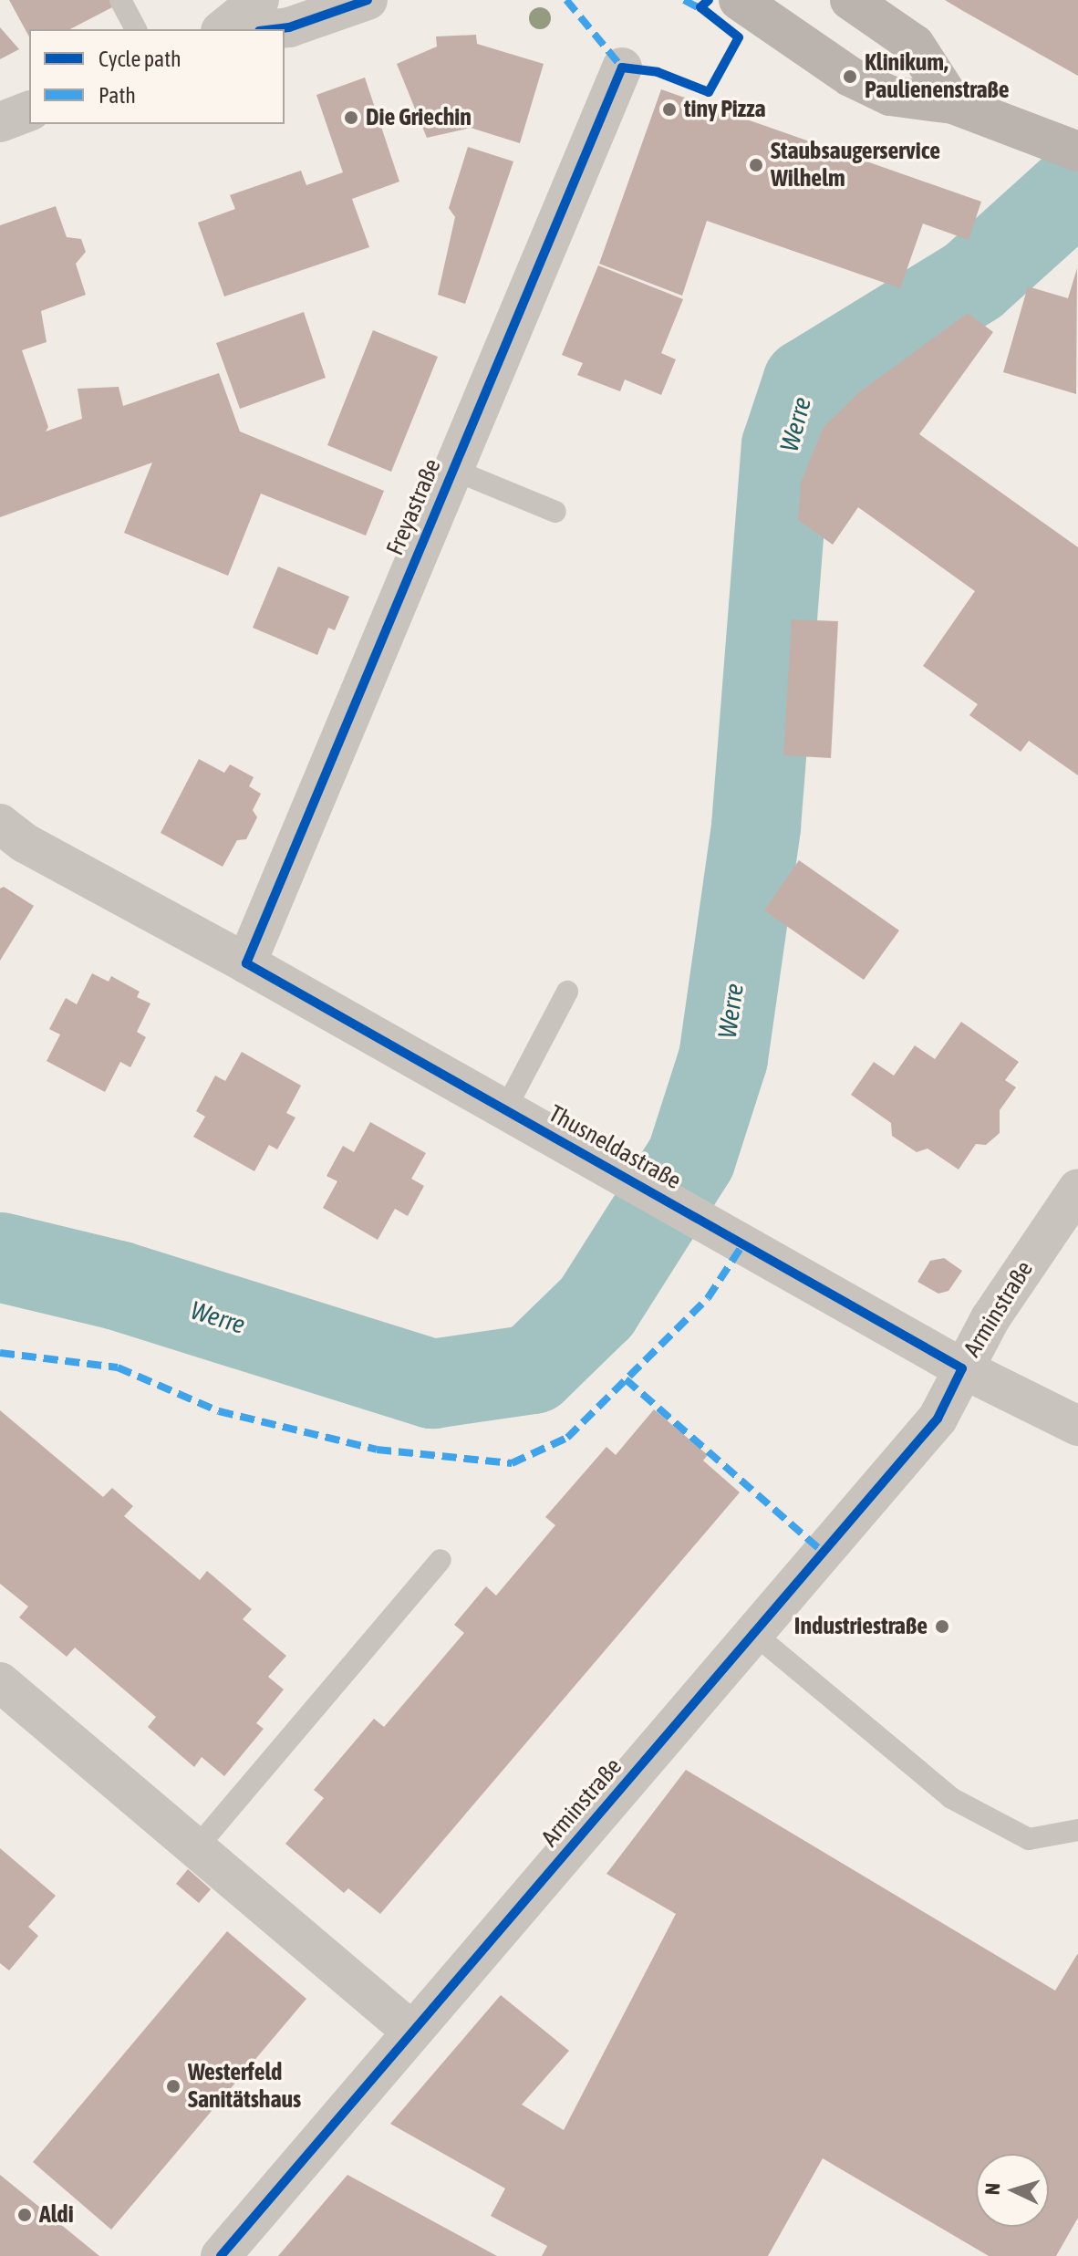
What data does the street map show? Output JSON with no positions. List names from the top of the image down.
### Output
{
  "streets": {
    "street": ["Freyastraße", "Thusneldastraße", "Arminstraße"]
  },
  "crossings": [
    ["Freyastraße", "Thusneldastraße"],
    ["Thusneldastraße", "Arminstraße"]
  ],
  "water": ["Werre"],
  "places": [
    "Klinikum, Paulienenstraße",
    "tiny Pizza",
    "Die Griechin",
    "Staubsaugerservice Wilhelm",
    "Industriestraße",
    "Westerfeld Sanitätshaus",
    "Aldi"
  ],
  "legend": ["Cycle path", "Path"],
  "north": "left"
}
